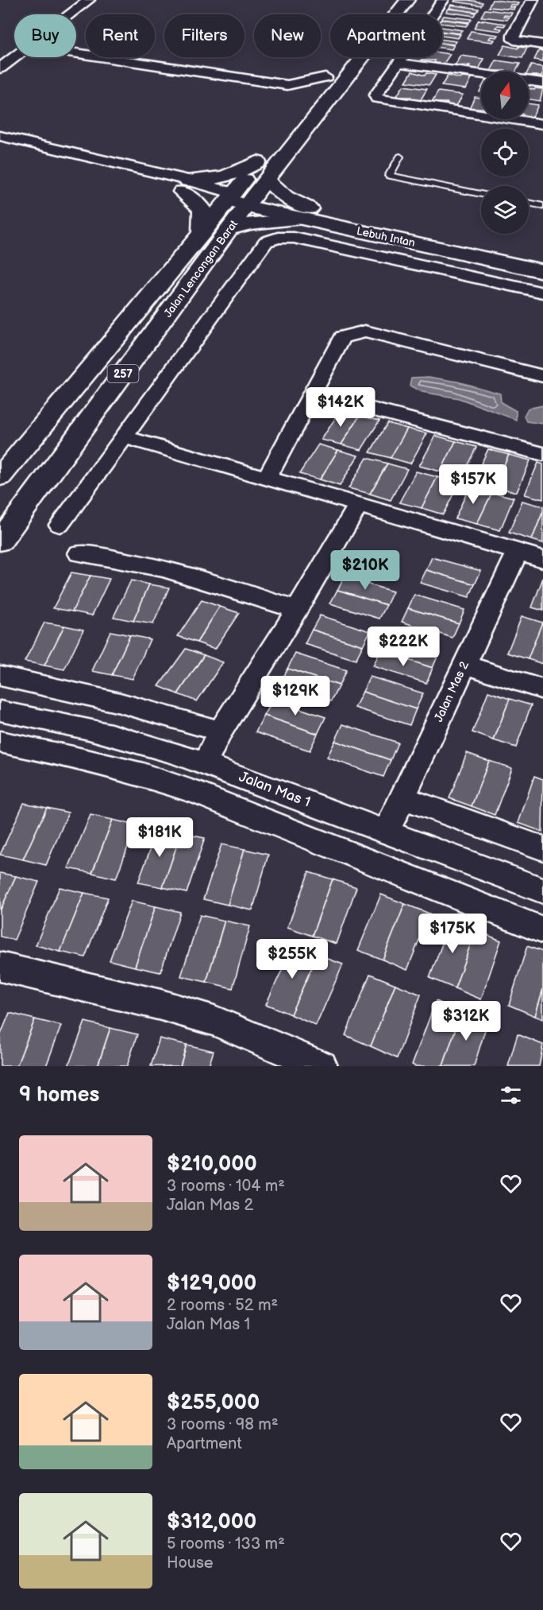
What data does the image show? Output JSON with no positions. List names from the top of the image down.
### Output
{
  "streets": {
    "main road": ["Lebuh Intan", "Jalan Lencongan Barat", "257"],
    "street": ["Jalan Mas 2", "Jalan Mas 1"]
  },
  "crossings": [
    ["Lebuh Intan", "Jalan Lencongan Barat"],
    ["Jalan Mas 2", "Jalan Mas 1"]
  ],
  "north": "top",
  "page": {
    "chip": [
      "Buy",
      "Rent",
      "Filters",
      "New",
      "Apartment"
    ],
    "price": [
      "$142K",
      "$157K",
      "$210K",
      "$222K",
      "$129K",
      "$181K",
      "$175K",
      "$255K",
      "$312K"
    ],
    "heading": "9 homes",
    "list": [
      {
        "name": "$210,000",
        "note": "3 rooms · 104 m² · Jalan Mas 2"
      },
      {
        "name": "$129,000",
        "note": "2 rooms · 52 m² · Jalan Mas 1"
      },
      {
        "name": "$255,000",
        "note": "3 rooms · 98 m² · Apartment"
      },
      {
        "name": "$312,000",
        "note": "5 rooms · 133 m² · House"
      }
    ]
  }
}
